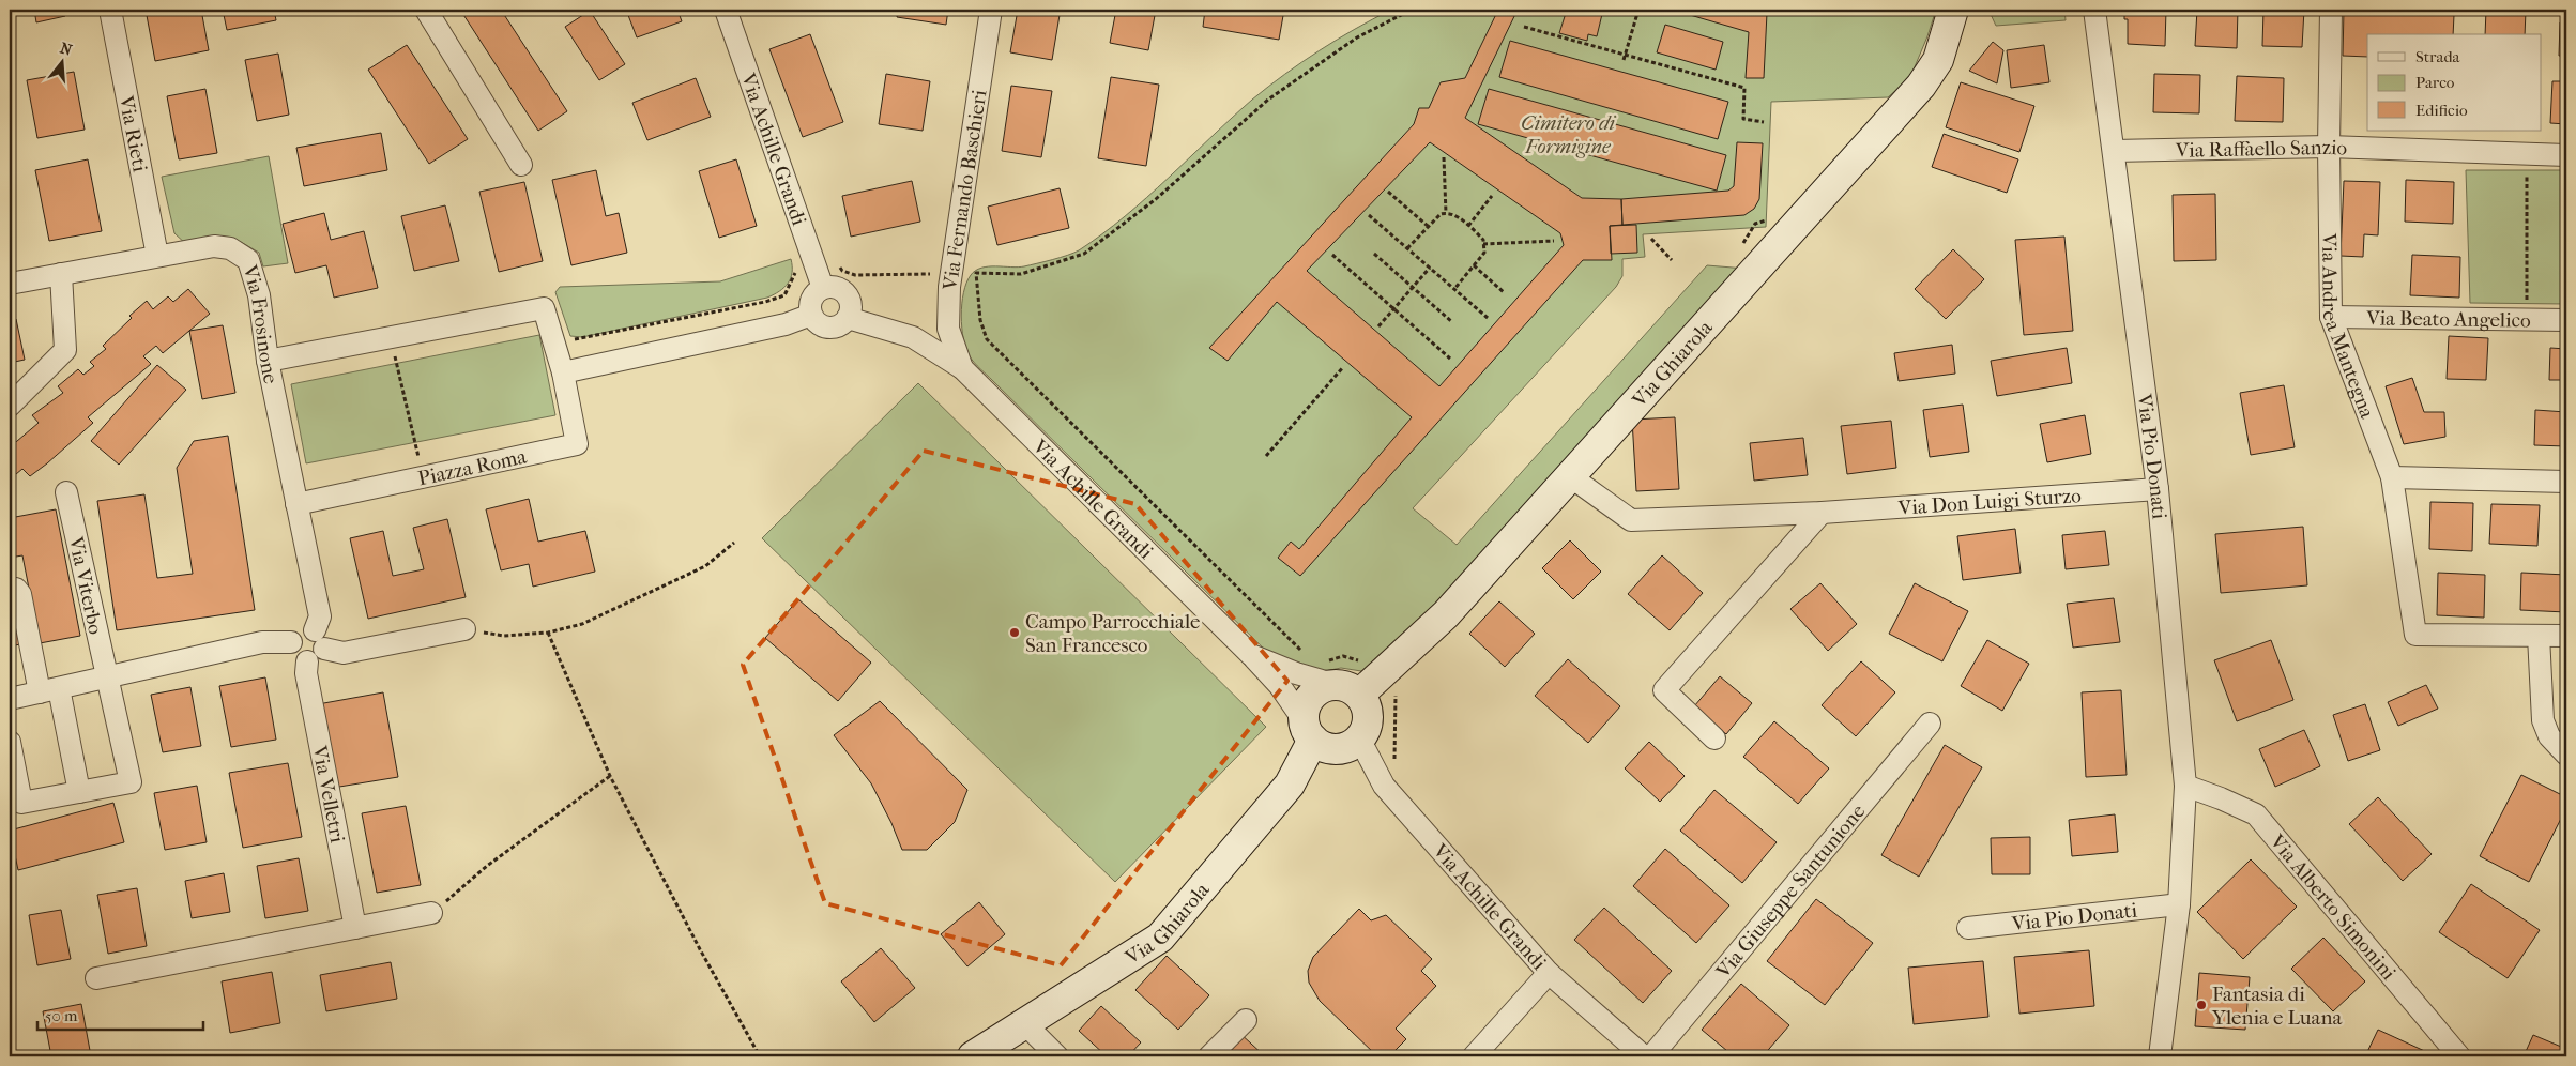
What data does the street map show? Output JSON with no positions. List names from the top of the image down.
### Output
{
  "streets": {
    "street": [
      "Via Rieti",
      "Via Achille Grandi",
      "Via Raffaello Sanzio",
      "Via Fernando Baschieri",
      "Via Beato Angelico",
      "Via Andrea Mantegna",
      "Via Frosinone",
      "Via Ghiarola",
      "Via Pio Donati",
      "Piazza Roma",
      "Via Don Luigi Sturzo",
      "Via Viterbo",
      "Via Velletri",
      "Via Giuseppe Santunione",
      "Via Alberto Simonini"
    ]
  },
  "crossings": [
    ["Via Rieti", "Via Frosinone"],
    ["Via Achille Grandi", "Via Fernando Baschieri"],
    ["Via Achille Grandi", "Via Ghiarola"],
    ["Via Raffaello Sanzio", "Via Andrea Mantegna"],
    ["Via Raffaello Sanzio", "Via Pio Donati"],
    ["Via Beato Angelico", "Via Andrea Mantegna"],
    ["Via Frosinone", "Piazza Roma"],
    ["Via Frosinone", "Via Velletri"],
    ["Via Ghiarola", "Via Don Luigi Sturzo"],
    ["Via Pio Donati", "Via Don Luigi Sturzo"],
    ["Via Pio Donati", "Via Alberto Simonini"],
    ["Piazza Roma", "Via Velletri"]
  ],
  "parks": ["Cimitero di Formigine"],
  "places": ["Campo Parrocchiale San Francesco", "Fantasia di Ylenia e Luana"],
  "legend": ["Strada", "Parco", "Edificio"],
  "scale_bar": "50 m",
  "north": "top"
}
